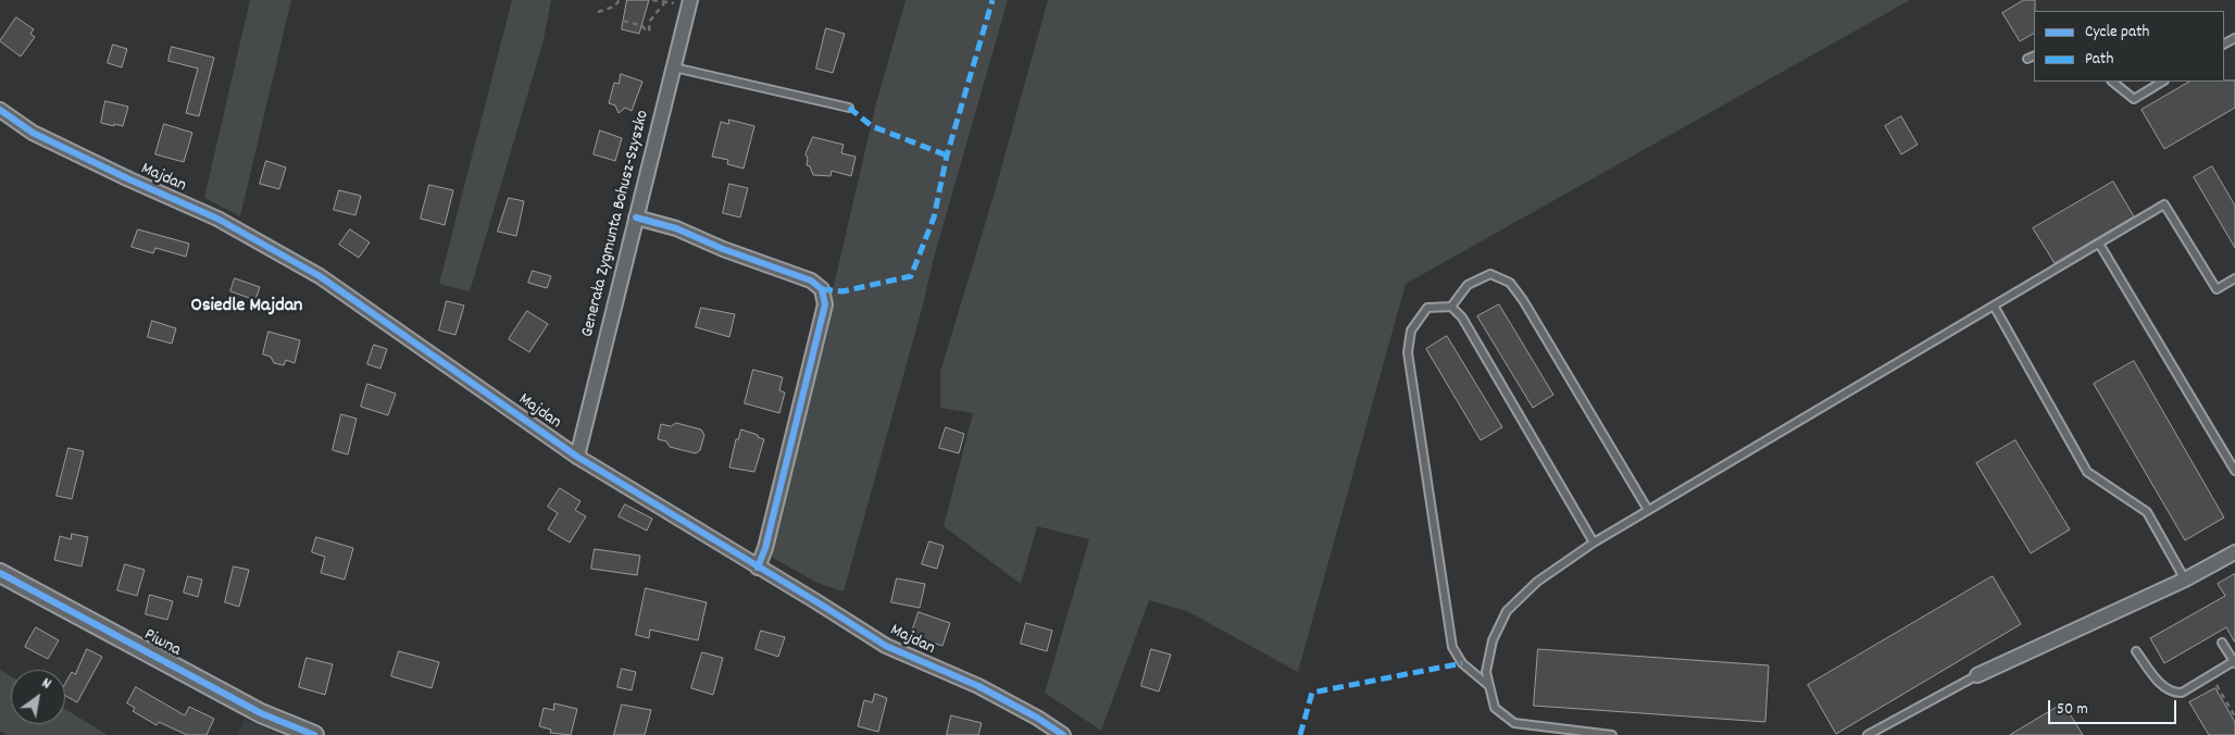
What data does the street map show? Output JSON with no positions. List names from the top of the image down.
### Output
{
  "streets": {
    "street": ["Majdan", "Generała Zygmunta Bohusz-Szyszko", "Piwna"]
  },
  "crossings": [
    ["Majdan", "Generała Zygmunta Bohusz-Szyszko"]
  ],
  "districts": ["Osiedle Majdan"],
  "legend": ["Cycle path", "Path"],
  "scale_bar": "50 m",
  "north": "top right"
}
